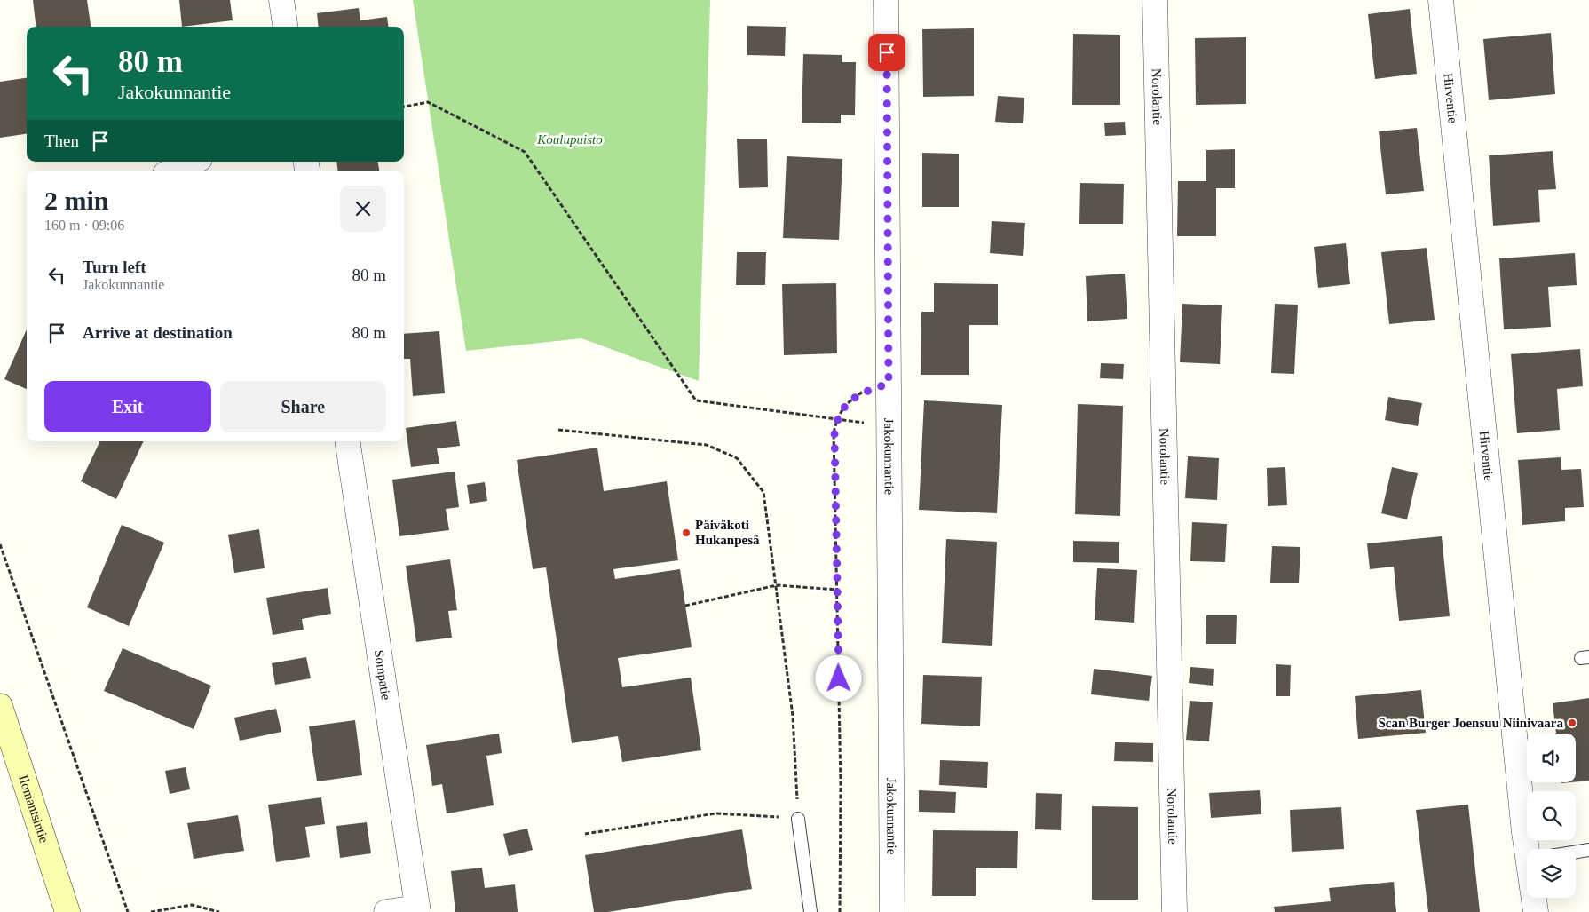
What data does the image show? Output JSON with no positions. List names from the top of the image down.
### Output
{
  "streets": {
    "main road": ["Ilomantsintie"],
    "street": [
      "Norolantie",
      "Hirventie",
      "Jakokunnantie",
      "Sompatie"
    ]
  },
  "parks": ["Koulupuisto"],
  "places": ["Päiväkoti Hukanpesä", "Scan Burger Joensuu Niinivaara"],
  "page": {
    "turn": ["80 m", "Jakokunnantie"],
    "then": "Then",
    "heading": ["2 min", "160 m · 09:06"],
    "list": [
      {
        "name": "Turn left",
        "note": "Jakokunnantie",
        "value": "80 m"
      },
      {
        "name": "Arrive at destination",
        "value": "80 m"
      }
    ],
    "buttons": ["Exit", "Share"]
  }
}
